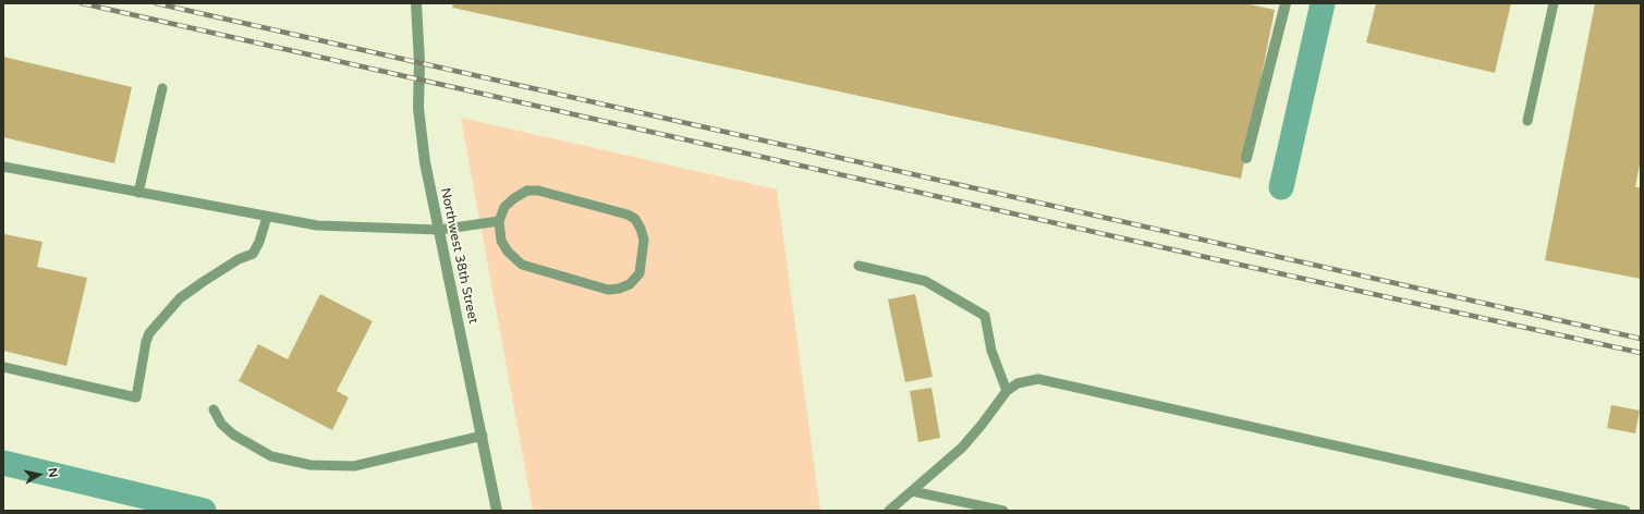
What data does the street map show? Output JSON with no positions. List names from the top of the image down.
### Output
{
  "streets": {
    "street": ["Northwest 38th Street"]
  },
  "north": "right"
}
